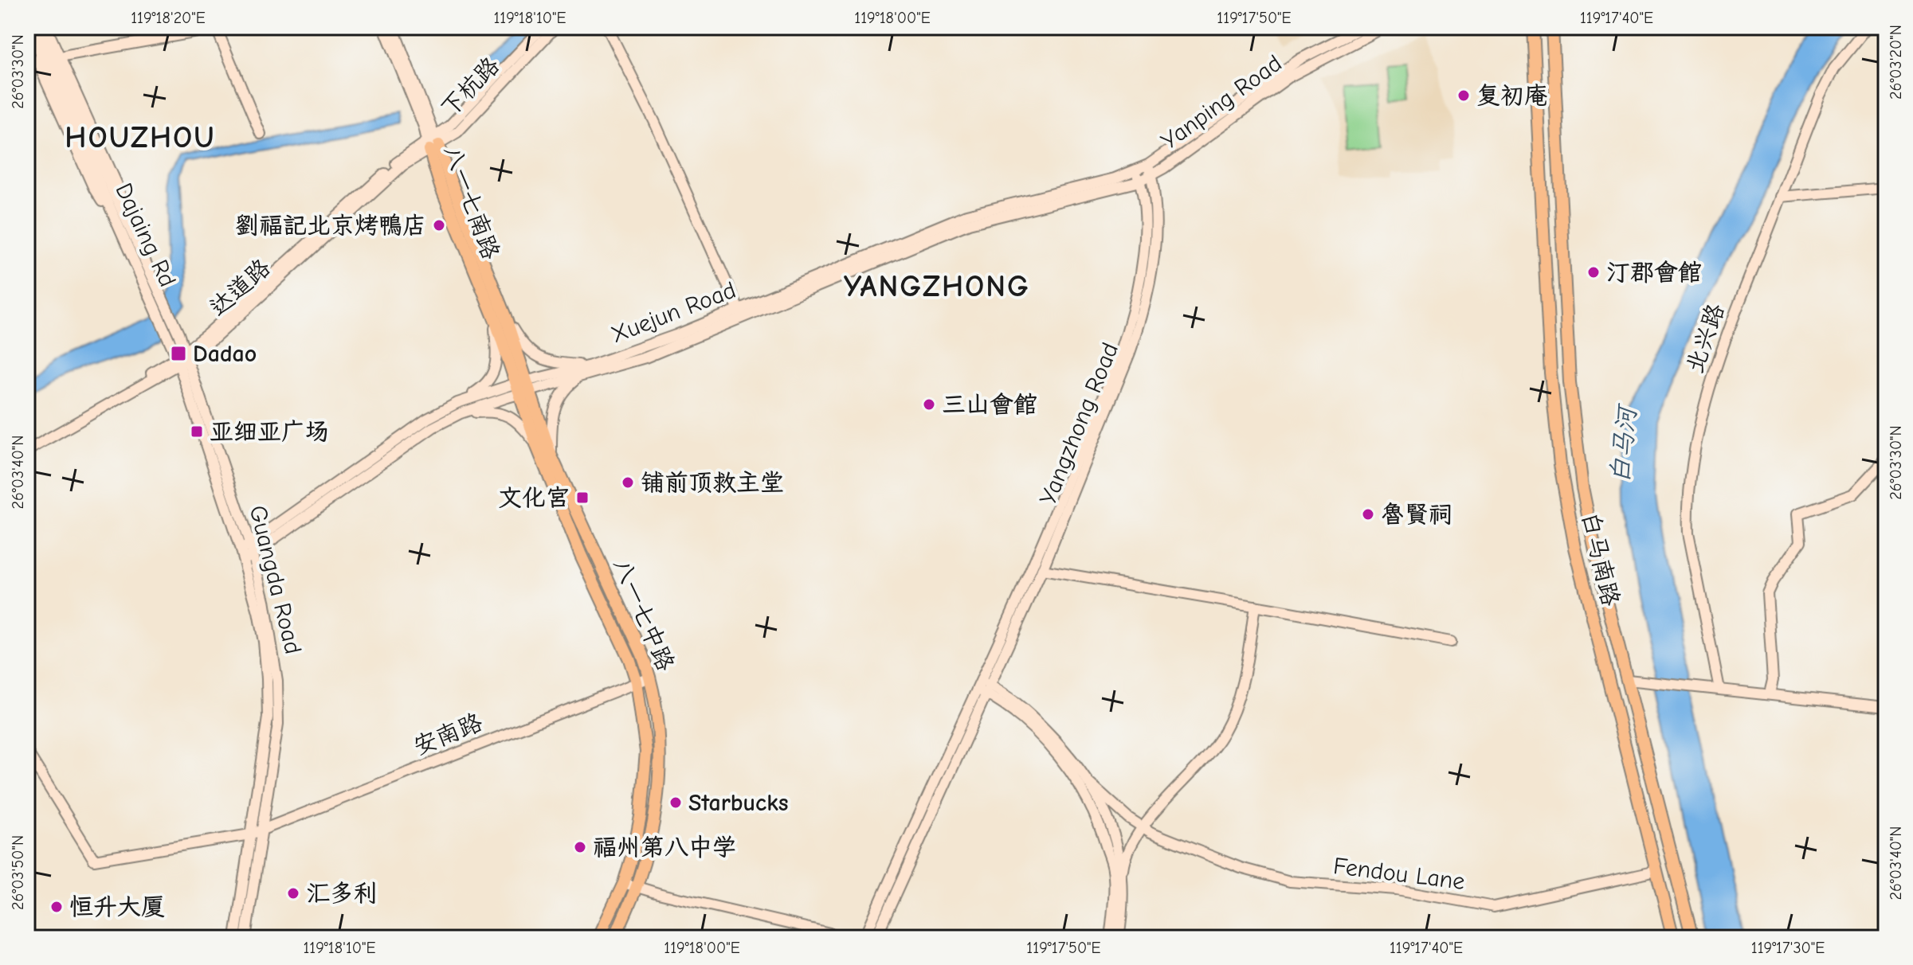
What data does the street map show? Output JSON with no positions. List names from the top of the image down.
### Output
{
  "streets": {
    "main road": [
      "下杭路",
      "Yanping Road",
      "八一七南路",
      "Dajaing Rd",
      "达道路",
      "Xuejun Road",
      "北兴路",
      "Yangzhong Road",
      "白马南路",
      "Guangda Road",
      "八一七中路",
      "安南路",
      "Fendou Lane"
    ]
  },
  "crossings": [
    ["下杭路", "八一七南路"],
    ["下杭路", "达道路"],
    ["Yanping Road", "Xuejun Road"],
    ["Yanping Road", "Yangzhong Road"],
    ["八一七南路", "达道路"],
    ["八一七南路", "Xuejun Road"],
    ["八一七南路", "八一七中路"],
    ["Dajaing Rd", "达道路"],
    ["Dajaing Rd", "Guangda Road"],
    ["达道路", "Guangda Road"],
    ["Xuejun Road", "Yangzhong Road"],
    ["Xuejun Road", "Guangda Road"],
    ["Xuejun Road", "八一七中路"],
    ["白马南路", "Fendou Lane"],
    ["Guangda Road", "安南路"],
    ["八一七中路", "安南路"]
  ],
  "districts": ["HOUZHOU", "YANGZHONG"],
  "water": ["白马河"],
  "places": {
    "other": [
      "复初庵",
      "劉福記北京烤鴨店",
      "汀郡會館",
      "三山會館",
      "铺前顶救主堂",
      "魯賢祠",
      "Starbucks",
      "福州第八中学",
      "汇多利",
      "恒升大厦"
    ],
    "transit": ["Dadao", "亚细亚广场", "文化宫"]
  },
  "coordinates": [
    "119°18'20\"E",
    "119°18'10\"E",
    "119°18'00\"E",
    "119°17'50\"E",
    "119°17'40\"E",
    "26°03'20\"N",
    "26°03'30\"N",
    "26°03'40\"N",
    "26°03'50\"N",
    "119°17'30\"E"
  ]
}
